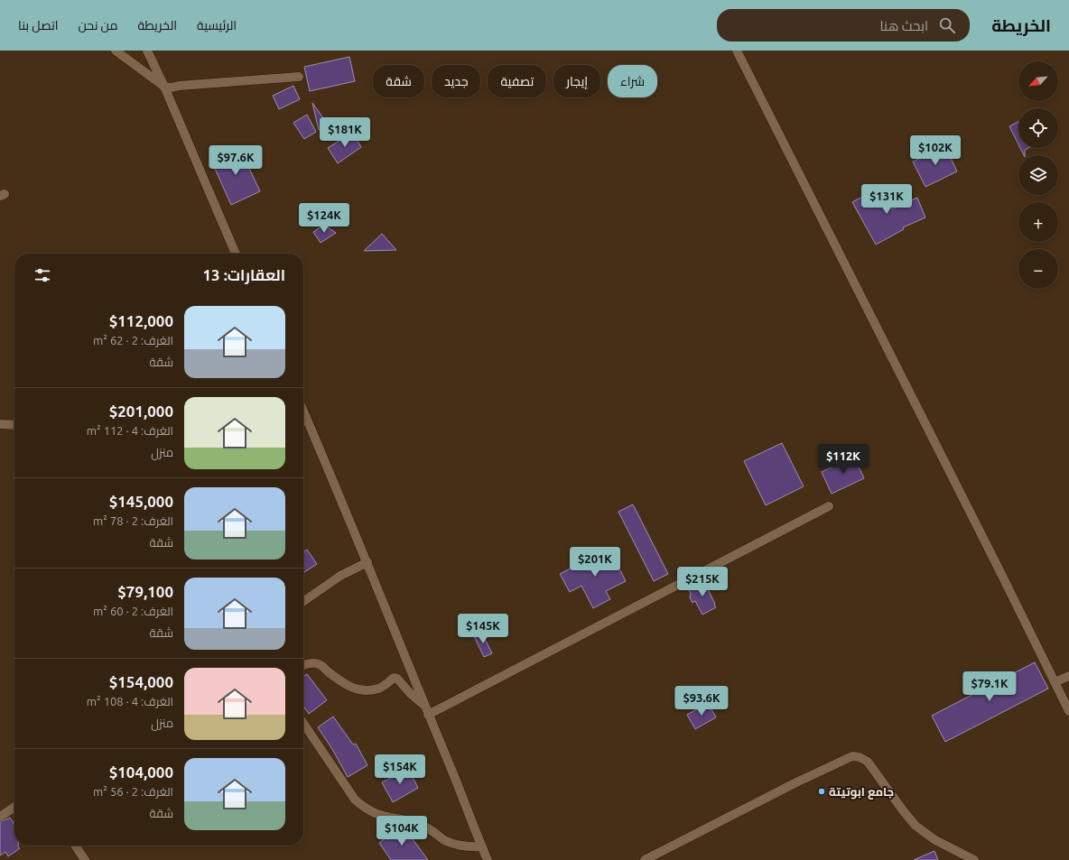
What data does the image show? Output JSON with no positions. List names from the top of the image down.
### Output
{
  "places": ["جامع ابوتيتة"],
  "north": "bottom left",
  "page": {
    "header": "الخريطة",
    "search": "ابحث هنا",
    "nav": [
      "الرئيسية",
      "الخريطة",
      "من نحن",
      "اتصل بنا"
    ],
    "map_buttons": ["+", "−"],
    "chip": [
      "شراء",
      "إيجار",
      "تصفية",
      "جديد",
      "شقة"
    ],
    "price": [
      "$181K",
      "$102K",
      "$97.6K",
      "$131K",
      "$124K",
      "$112K",
      "$201K",
      "$215K",
      "$145K",
      "$79.1K",
      "$93.6K",
      "$154K",
      "$104K"
    ],
    "heading": "العقارات: 13",
    "list": [
      {
        "name": "$112,000",
        "note": "الغرف: 2 · 62 m² · شقة"
      },
      {
        "name": "$201,000",
        "note": "الغرف: 4 · 112 m² · منزل"
      },
      {
        "name": "$145,000",
        "note": "الغرف: 2 · 78 m² · شقة"
      },
      {
        "name": "$79,100",
        "note": "الغرف: 2 · 60 m² · شقة"
      },
      {
        "name": "$154,000",
        "note": "الغرف: 4 · 108 m² · منزل"
      },
      {
        "name": "$104,000",
        "note": "الغرف: 2 · 56 m² · شقة"
      }
    ]
  }
}
